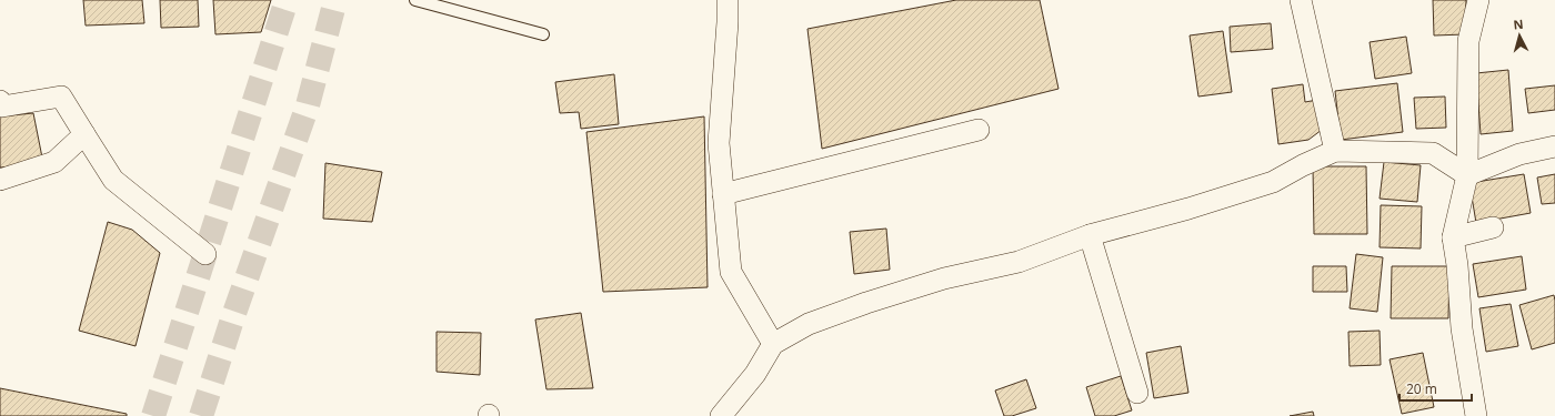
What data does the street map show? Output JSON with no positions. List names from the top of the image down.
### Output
{
  "scale_bar": "20 m",
  "north": "top"
}
